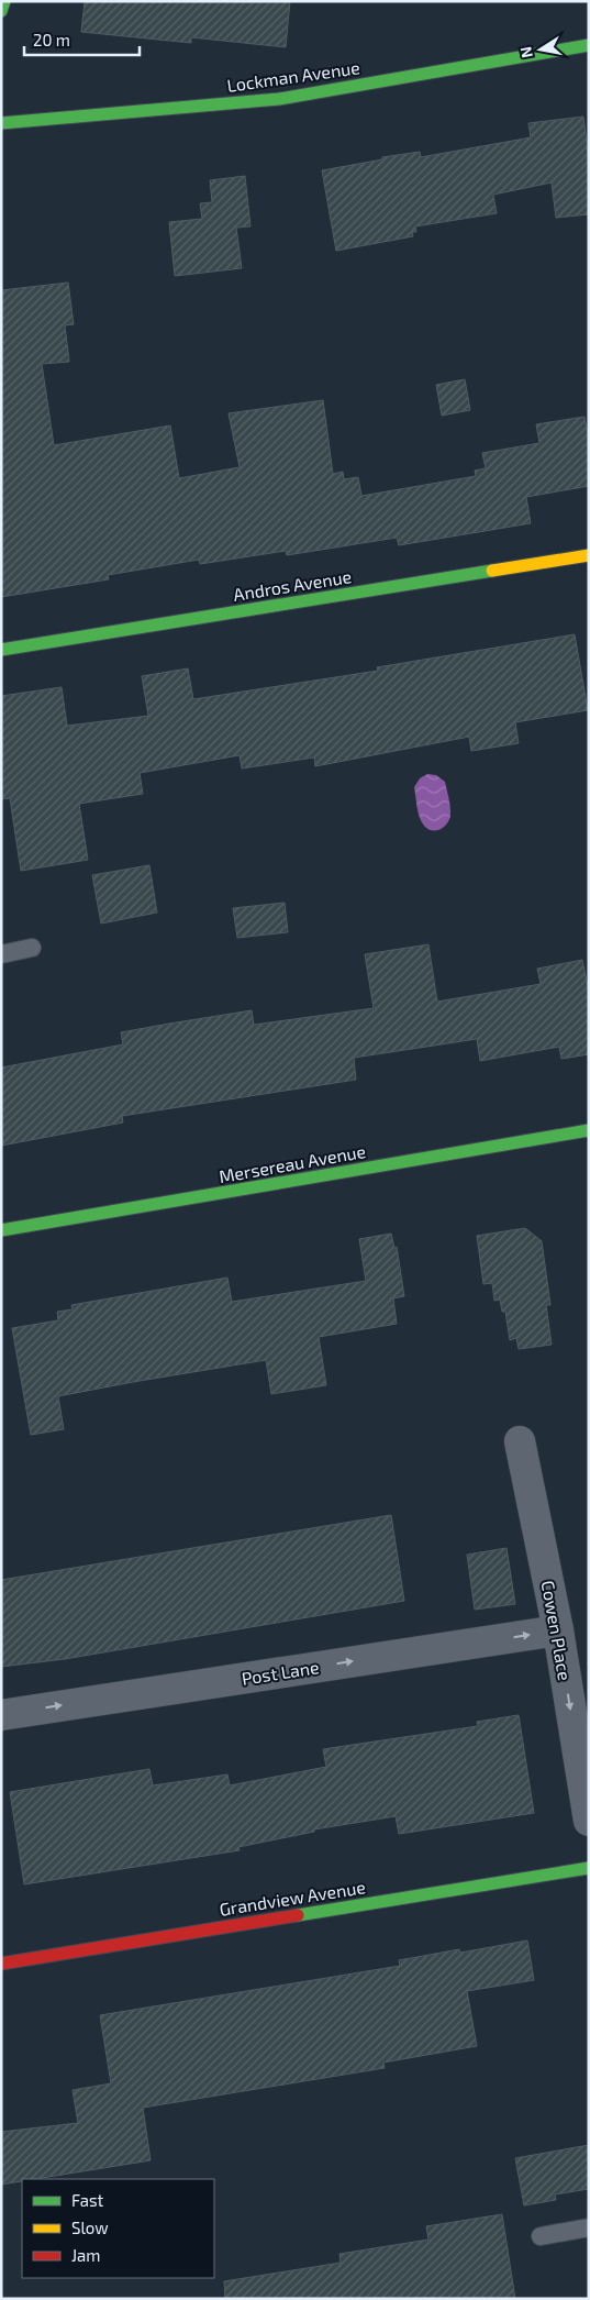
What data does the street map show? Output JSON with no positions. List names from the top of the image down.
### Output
{
  "streets": {
    "street": [
      "Lockman Avenue",
      "Andros Avenue",
      "Mersereau Avenue",
      "Cowen Place",
      "Post Lane",
      "Grandview Avenue"
    ]
  },
  "crossings": [
    ["Cowen Place", "Post Lane"]
  ],
  "one_way": ["Cowen Place", "Post Lane"],
  "legend": ["Fast", "Slow", "Jam"],
  "scale_bar": "20 m",
  "north": "left"
}
